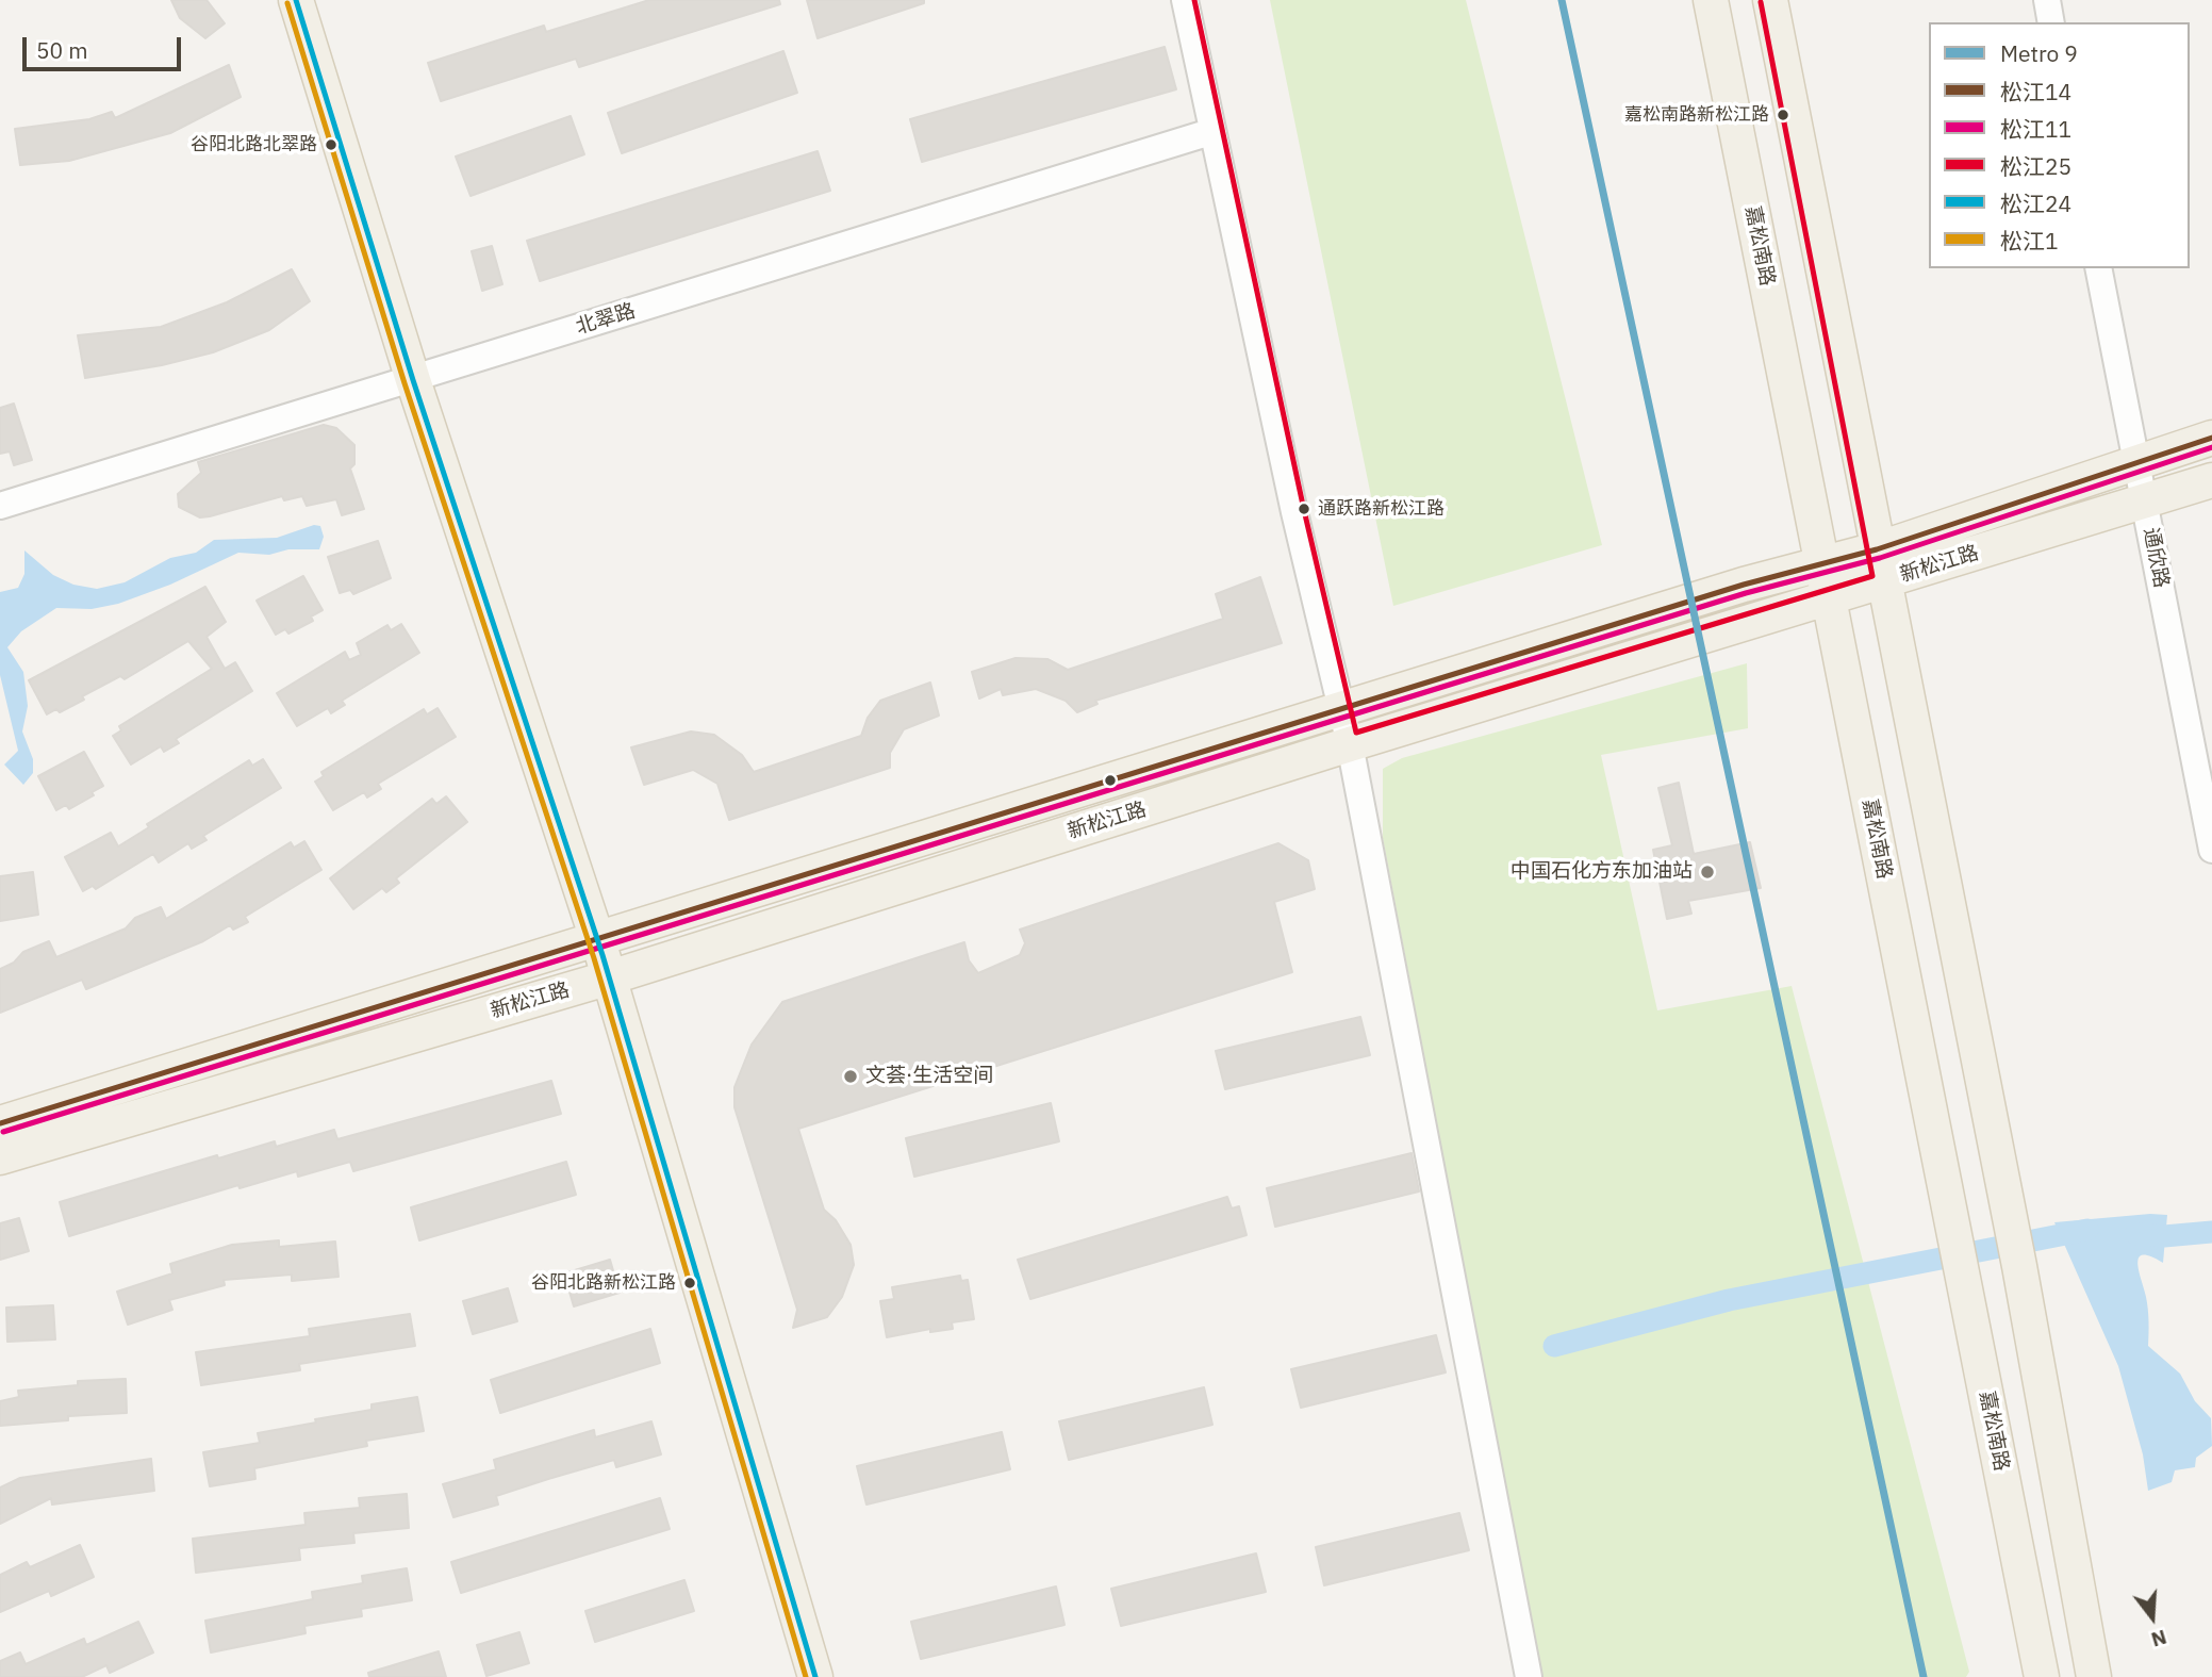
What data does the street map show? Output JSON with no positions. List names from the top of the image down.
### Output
{
  "streets": {
    "main road": ["嘉松南路", "新松江路"],
    "street": ["北翠路", "通欣路"]
  },
  "crossings": [
    ["嘉松南路", "新松江路"],
    ["通欣路", "新松江路"]
  ],
  "places": [
    "嘉松南路新松江路",
    "谷阳北路北翠路",
    "通跃路新松江路",
    "中国石化方东加油站",
    "文荟·生活空间",
    "谷阳北路新松江路"
  ],
  "lines": [
    "metro line 9",
    "transit line 松江25",
    "transit line 松江24",
    "transit line 松江1",
    "transit line 松江14",
    "transit line 松江11"
  ],
  "legend": [
    "Metro 9",
    "松江14",
    "松江11",
    "松江25",
    "松江24",
    "松江1"
  ],
  "scale_bar": "50 m",
  "north": "bottom"
}
